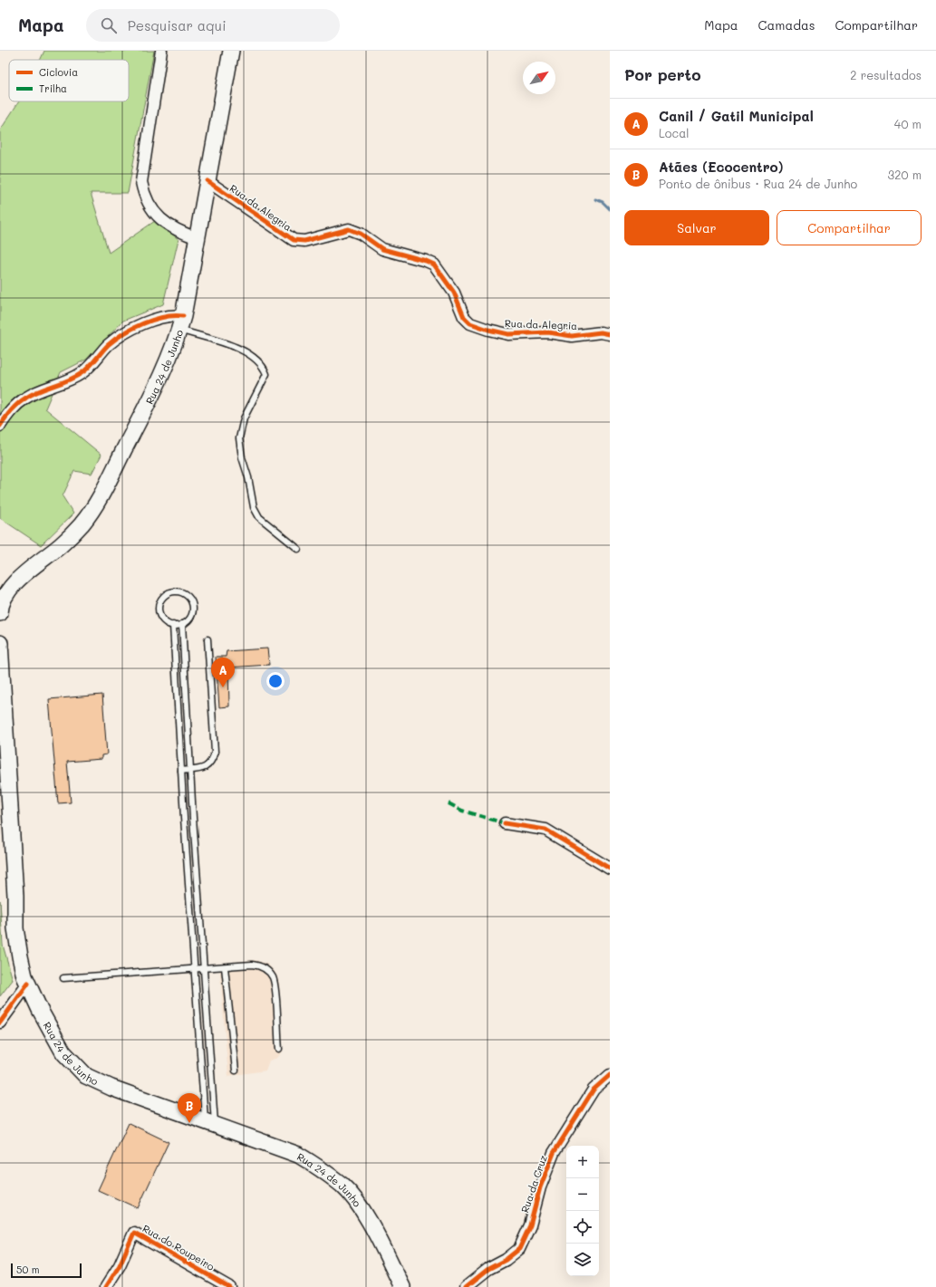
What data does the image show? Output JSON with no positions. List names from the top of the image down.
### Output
{
  "streets": {
    "main road": ["Rua 24 de Junho"],
    "street": ["Rua da Alegria", "Rua da Cruz", "Rua do Roupeiro"]
  },
  "crossings": [
    ["Rua da Alegria", "Rua 24 de Junho"]
  ],
  "legend": ["Ciclovia", "Trilha"],
  "scale_bar": "50 m",
  "north": "top right",
  "page": {
    "header": "Mapa",
    "search": "Pesquisar aqui",
    "nav": ["Mapa", "Camadas", "Compartilhar"],
    "heading": ["Por perto", "2 resultados"],
    "list": [
      {
        "mark": "A",
        "name": "Canil / Gatil Municipal",
        "note": "Local",
        "value": "40 m"
      },
      {
        "mark": "B",
        "name": "Atães (Ecocentro)",
        "note": "Ponto de ônibus · Rua 24 de Junho",
        "value": "320 m"
      }
    ],
    "buttons": ["Salvar", "Compartilhar"],
    "pins": ["A", "B"],
    "map_buttons": ["+", "−"],
    "scale": "50 m"
  }
}
